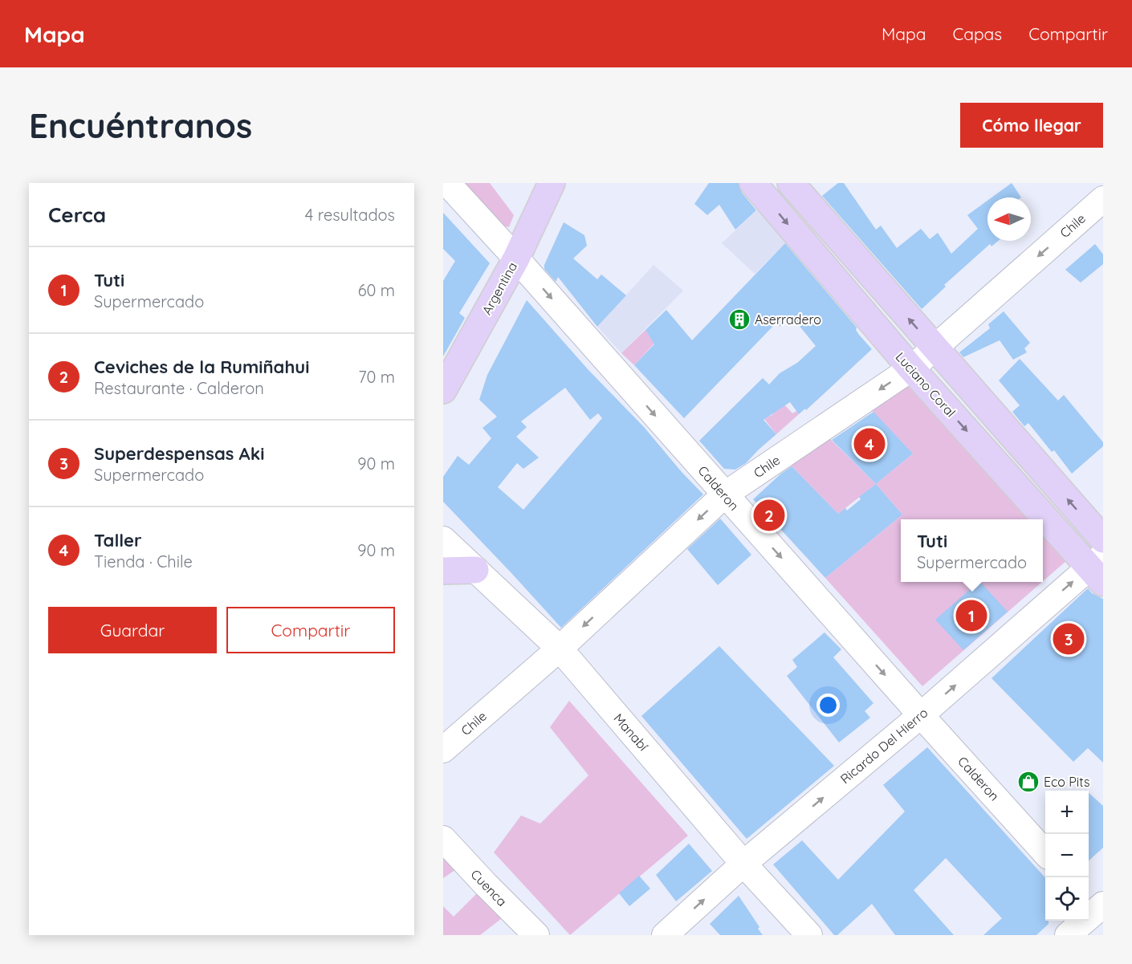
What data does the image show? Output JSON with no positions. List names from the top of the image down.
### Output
{
  "streets": {
    "main road": ["Argentina", "Luciano Coral"],
    "street": [
      "Chile",
      "Calderon",
      "Manabí",
      "Ricardo Del Hierro",
      "Cuenca"
    ]
  },
  "crossings": [
    ["Chile", "Luciano Coral"],
    ["Chile", "Calderon"],
    ["Chile", "Manabí"],
    ["Argentina", "Calderon"],
    ["Luciano Coral", "Ricardo Del Hierro"],
    ["Calderon", "Ricardo Del Hierro"],
    ["Manabí", "Ricardo Del Hierro"]
  ],
  "one_way": ["Chile", "Calderon", "Ricardo Del Hierro"],
  "places": {
    "building": ["Aserradero"],
    "shop": ["Eco Pits"]
  },
  "north": "left",
  "page": {
    "header": "Mapa",
    "nav": ["Mapa", "Capas", "Compartir"],
    "buttons": [
      "Cómo llegar",
      ["Guardar", "Compartir"]
    ],
    "title": "Encuéntranos",
    "heading": ["Cerca", "4 resultados"],
    "list": [
      {
        "mark": "1",
        "name": "Tuti",
        "note": "Supermercado",
        "value": "60 m"
      },
      {
        "mark": "2",
        "name": "Ceviches de la Rumiñahui",
        "note": "Restaurante · Calderon",
        "value": "70 m"
      },
      {
        "mark": "3",
        "name": "Superdespensas Aki",
        "note": "Supermercado",
        "value": "90 m"
      },
      {
        "mark": "4",
        "name": "Taller",
        "note": "Tienda · Chile",
        "value": "90 m"
      }
    ],
    "pins": [
      "4",
      "2",
      "1",
      "3"
    ],
    "popup": ["Tuti", "Supermercado"],
    "map_buttons": ["+", "−"]
  }
}
